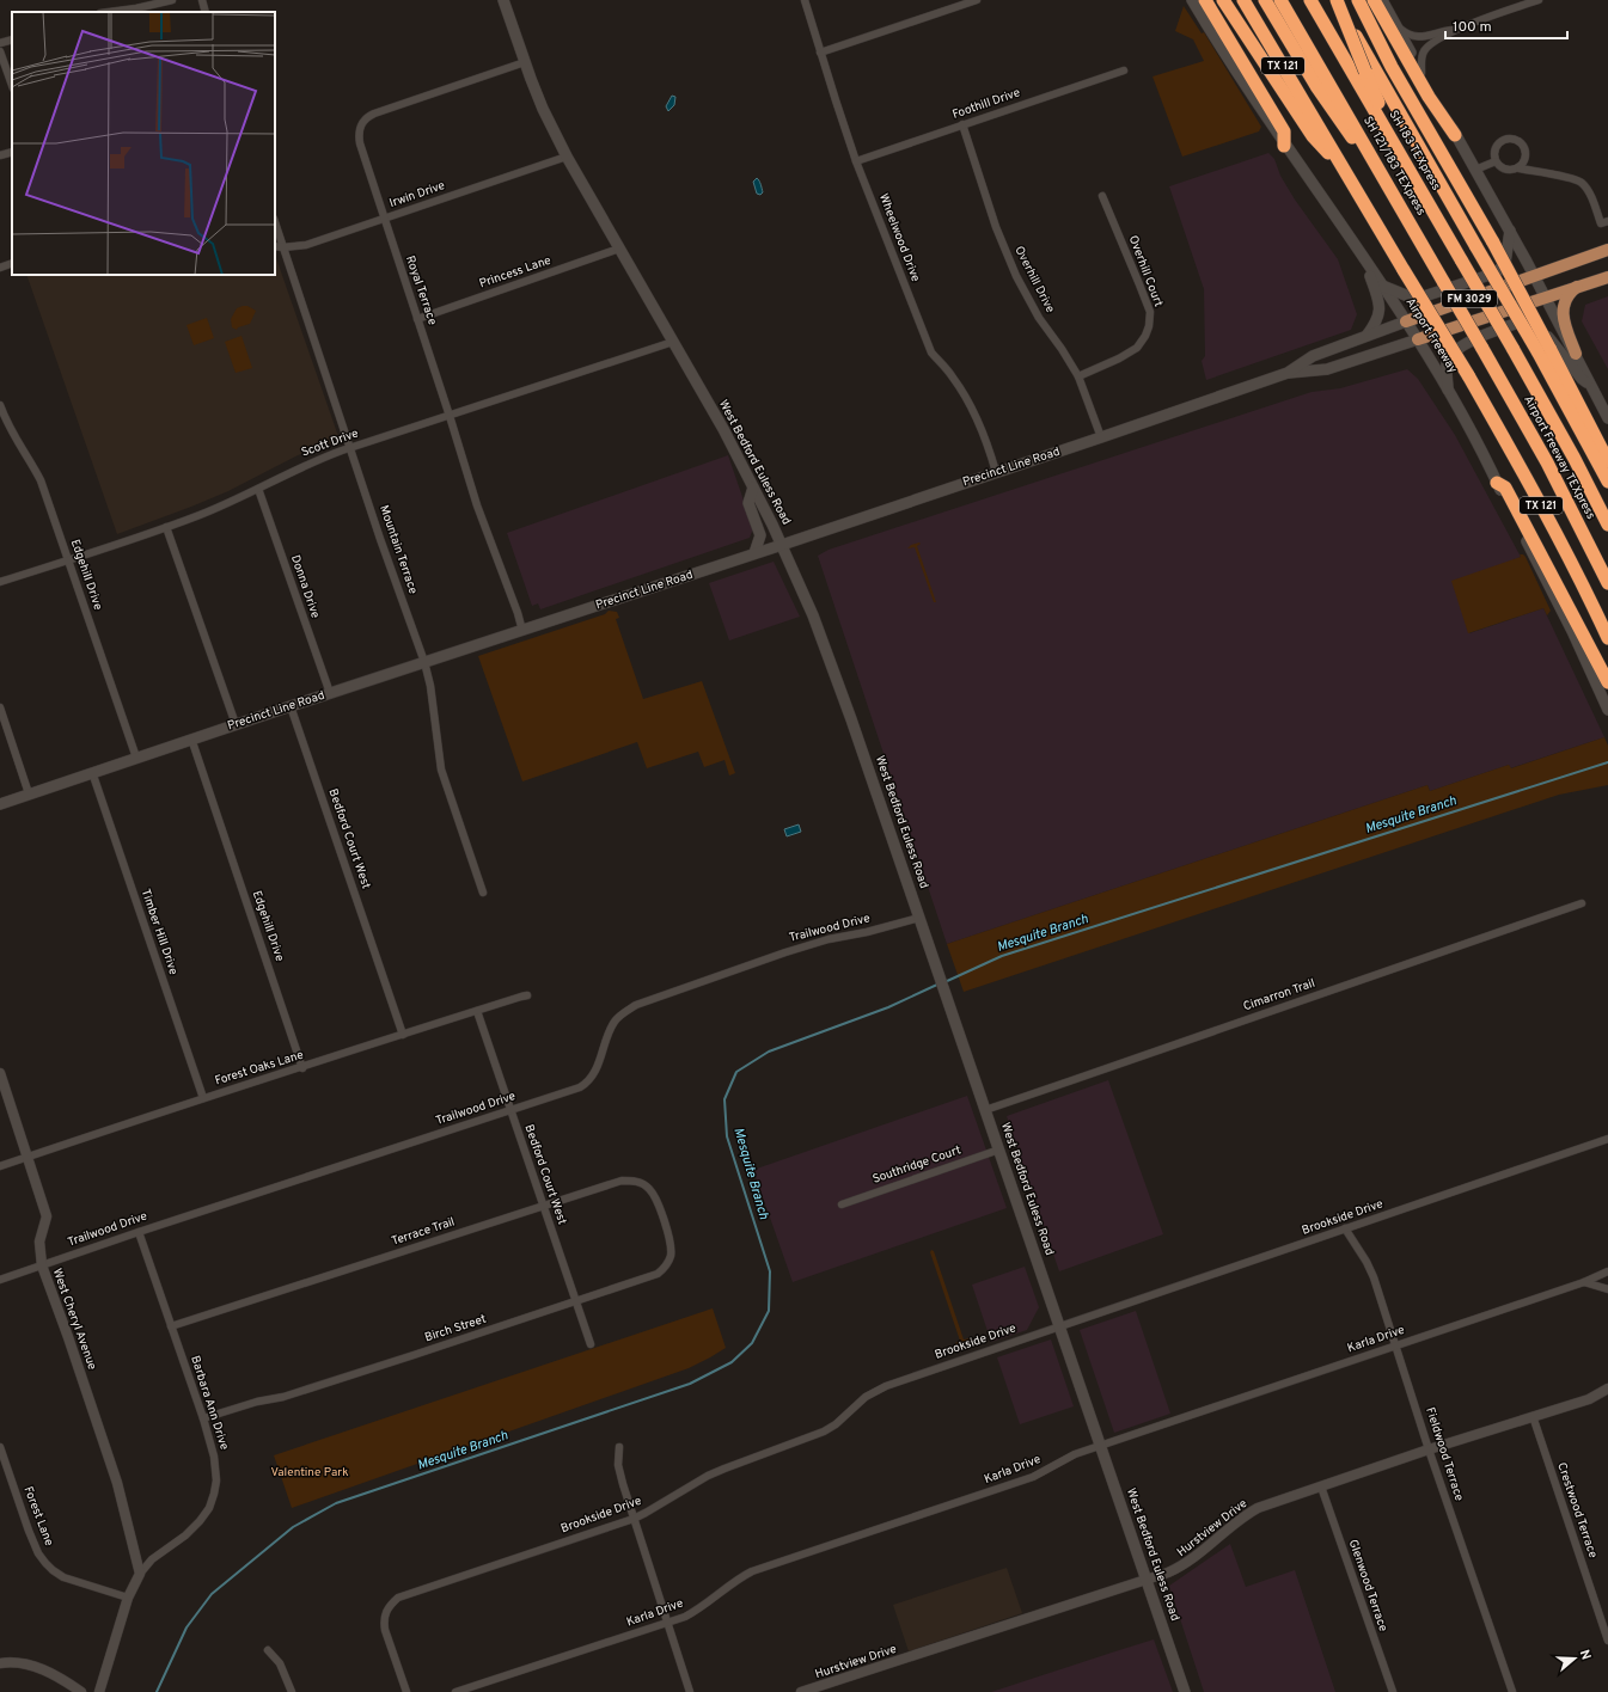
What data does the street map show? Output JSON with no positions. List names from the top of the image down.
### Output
{
  "streets": {
    "highway": [
      "TX 121",
      "SH 183 TEXpress",
      "SH 121/183 TEXpress",
      "Airport Freeway",
      "Airport Freeway TEXpress"
    ],
    "main road": ["FM 3029", "West Bedford Euless Road", "Precinct Line Road"],
    "street": [
      "Foothill Drive",
      "Irwin Drive",
      "Wheelwood Drive",
      "Overhill Court",
      "Princess Lane",
      "Overhill Drive",
      "Royal Terrace",
      "Scott Drive",
      "Mountain Terrace",
      "Edgehill Drive",
      "Donna Drive",
      "Bedford Court West",
      "Trailwood Drive",
      "Timber Hill Drive",
      "Cimarron Trail",
      "Forest Oaks Lane",
      "Southridge Court",
      "Brookside Drive",
      "Terrace Trail",
      "West Cheryl Avenue",
      "Birch Street",
      "Karla Drive",
      "Barbara Ann Drive",
      "Fieldwood Terrace",
      "Crestwood Terrace",
      "Forest Lane",
      "Hurstview Drive",
      "Glenwood Terrace"
    ]
  },
  "crossings": [
    ["Foothill Drive", "Wheelwood Drive"],
    ["Foothill Drive", "Overhill Drive"],
    ["SH 121/183 TEXpress", "Airport Freeway TEXpress"],
    ["Irwin Drive", "Royal Terrace"],
    ["Irwin Drive", "West Bedford Euless Road"],
    ["Irwin Drive", "Mountain Terrace"],
    ["Wheelwood Drive", "Precinct Line Road"],
    ["Overhill Court", "Overhill Drive"],
    ["Princess Lane", "Royal Terrace"],
    ["Princess Lane", "West Bedford Euless Road"],
    ["Overhill Drive", "Precinct Line Road"],
    ["Royal Terrace", "Scott Drive"],
    ["Royal Terrace", "West Bedford Euless Road"],
    ["Royal Terrace", "Precinct Line Road"],
    ["Airport Freeway", "Precinct Line Road"],
    ["Scott Drive", "West Bedford Euless Road"],
    ["Scott Drive", "Mountain Terrace"],
    ["Scott Drive", "Edgehill Drive"],
    ["Scott Drive", "Donna Drive"],
    ["West Bedford Euless Road", "Precinct Line Road"],
    ["West Bedford Euless Road", "Trailwood Drive"],
    ["West Bedford Euless Road", "Cimarron Trail"],
    ["West Bedford Euless Road", "Southridge Court"],
    ["West Bedford Euless Road", "Brookside Drive"],
    ["West Bedford Euless Road", "Karla Drive"],
    ["West Bedford Euless Road", "Hurstview Drive"],
    ["Precinct Line Road", "Mountain Terrace"],
    ["Precinct Line Road", "Edgehill Drive"],
    ["Precinct Line Road", "Donna Drive"],
    ["Precinct Line Road", "Bedford Court West"],
    ["Precinct Line Road", "Timber Hill Drive"],
    ["Edgehill Drive", "Forest Oaks Lane"],
    ["Bedford Court West", "Trailwood Drive"],
    ["Bedford Court West", "Forest Oaks Lane"],
    ["Bedford Court West", "Terrace Trail"],
    ["Bedford Court West", "Birch Street"],
    ["Trailwood Drive", "West Cheryl Avenue"],
    ["Trailwood Drive", "Barbara Ann Drive"],
    ["Timber Hill Drive", "Forest Oaks Lane"],
    ["Forest Oaks Lane", "West Cheryl Avenue"],
    ["Brookside Drive", "Fieldwood Terrace"],
    ["Terrace Trail", "Birch Street"],
    ["Terrace Trail", "Barbara Ann Drive"],
    ["West Cheryl Avenue", "Barbara Ann Drive"],
    ["Birch Street", "Barbara Ann Drive"],
    ["Karla Drive", "Fieldwood Terrace"],
    ["Barbara Ann Drive", "Forest Lane"],
    ["Fieldwood Terrace", "Hurstview Drive"],
    ["Crestwood Terrace", "Hurstview Drive"],
    ["Hurstview Drive", "Glenwood Terrace"]
  ],
  "water": ["Mesquite Branch"],
  "parks": ["Valentine Park"],
  "scale_bar": "100 m",
  "north": "right"
}
